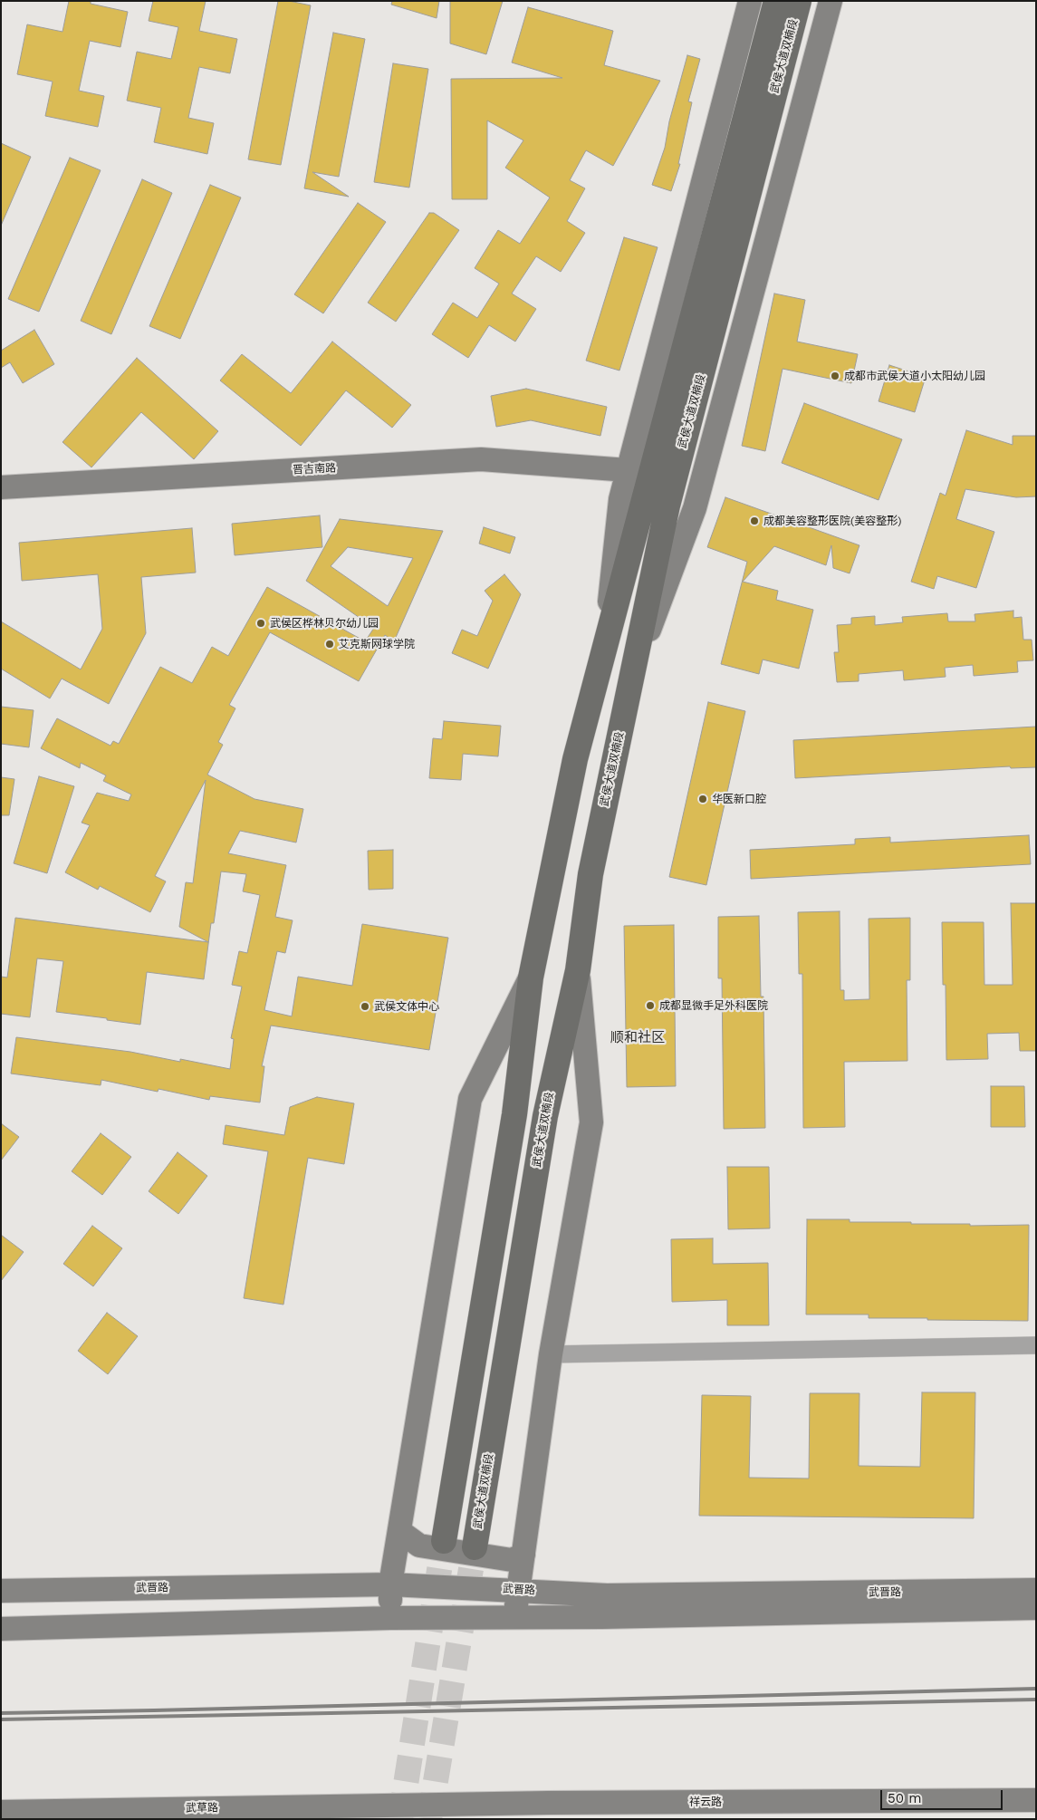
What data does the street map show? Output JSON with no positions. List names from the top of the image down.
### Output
{
  "streets": {
    "main road": ["武侯大道双楠段"],
    "street": [
      "晋吉南路",
      "武晋路",
      "祥云路",
      "武草路"
    ]
  },
  "crossings": [
    ["祥云路", "武草路"]
  ],
  "districts": ["顺和社区"],
  "places": [
    "成都市武侯大道小太阳幼儿园",
    "成都美容整形医院(美容整形)",
    "武侯区桦林贝尔幼儿园",
    "艾克斯网球学院",
    "华医新口腔",
    "成都显微手足外科医院",
    "武侯文体中心"
  ],
  "scale_bar": "50 m"
}
